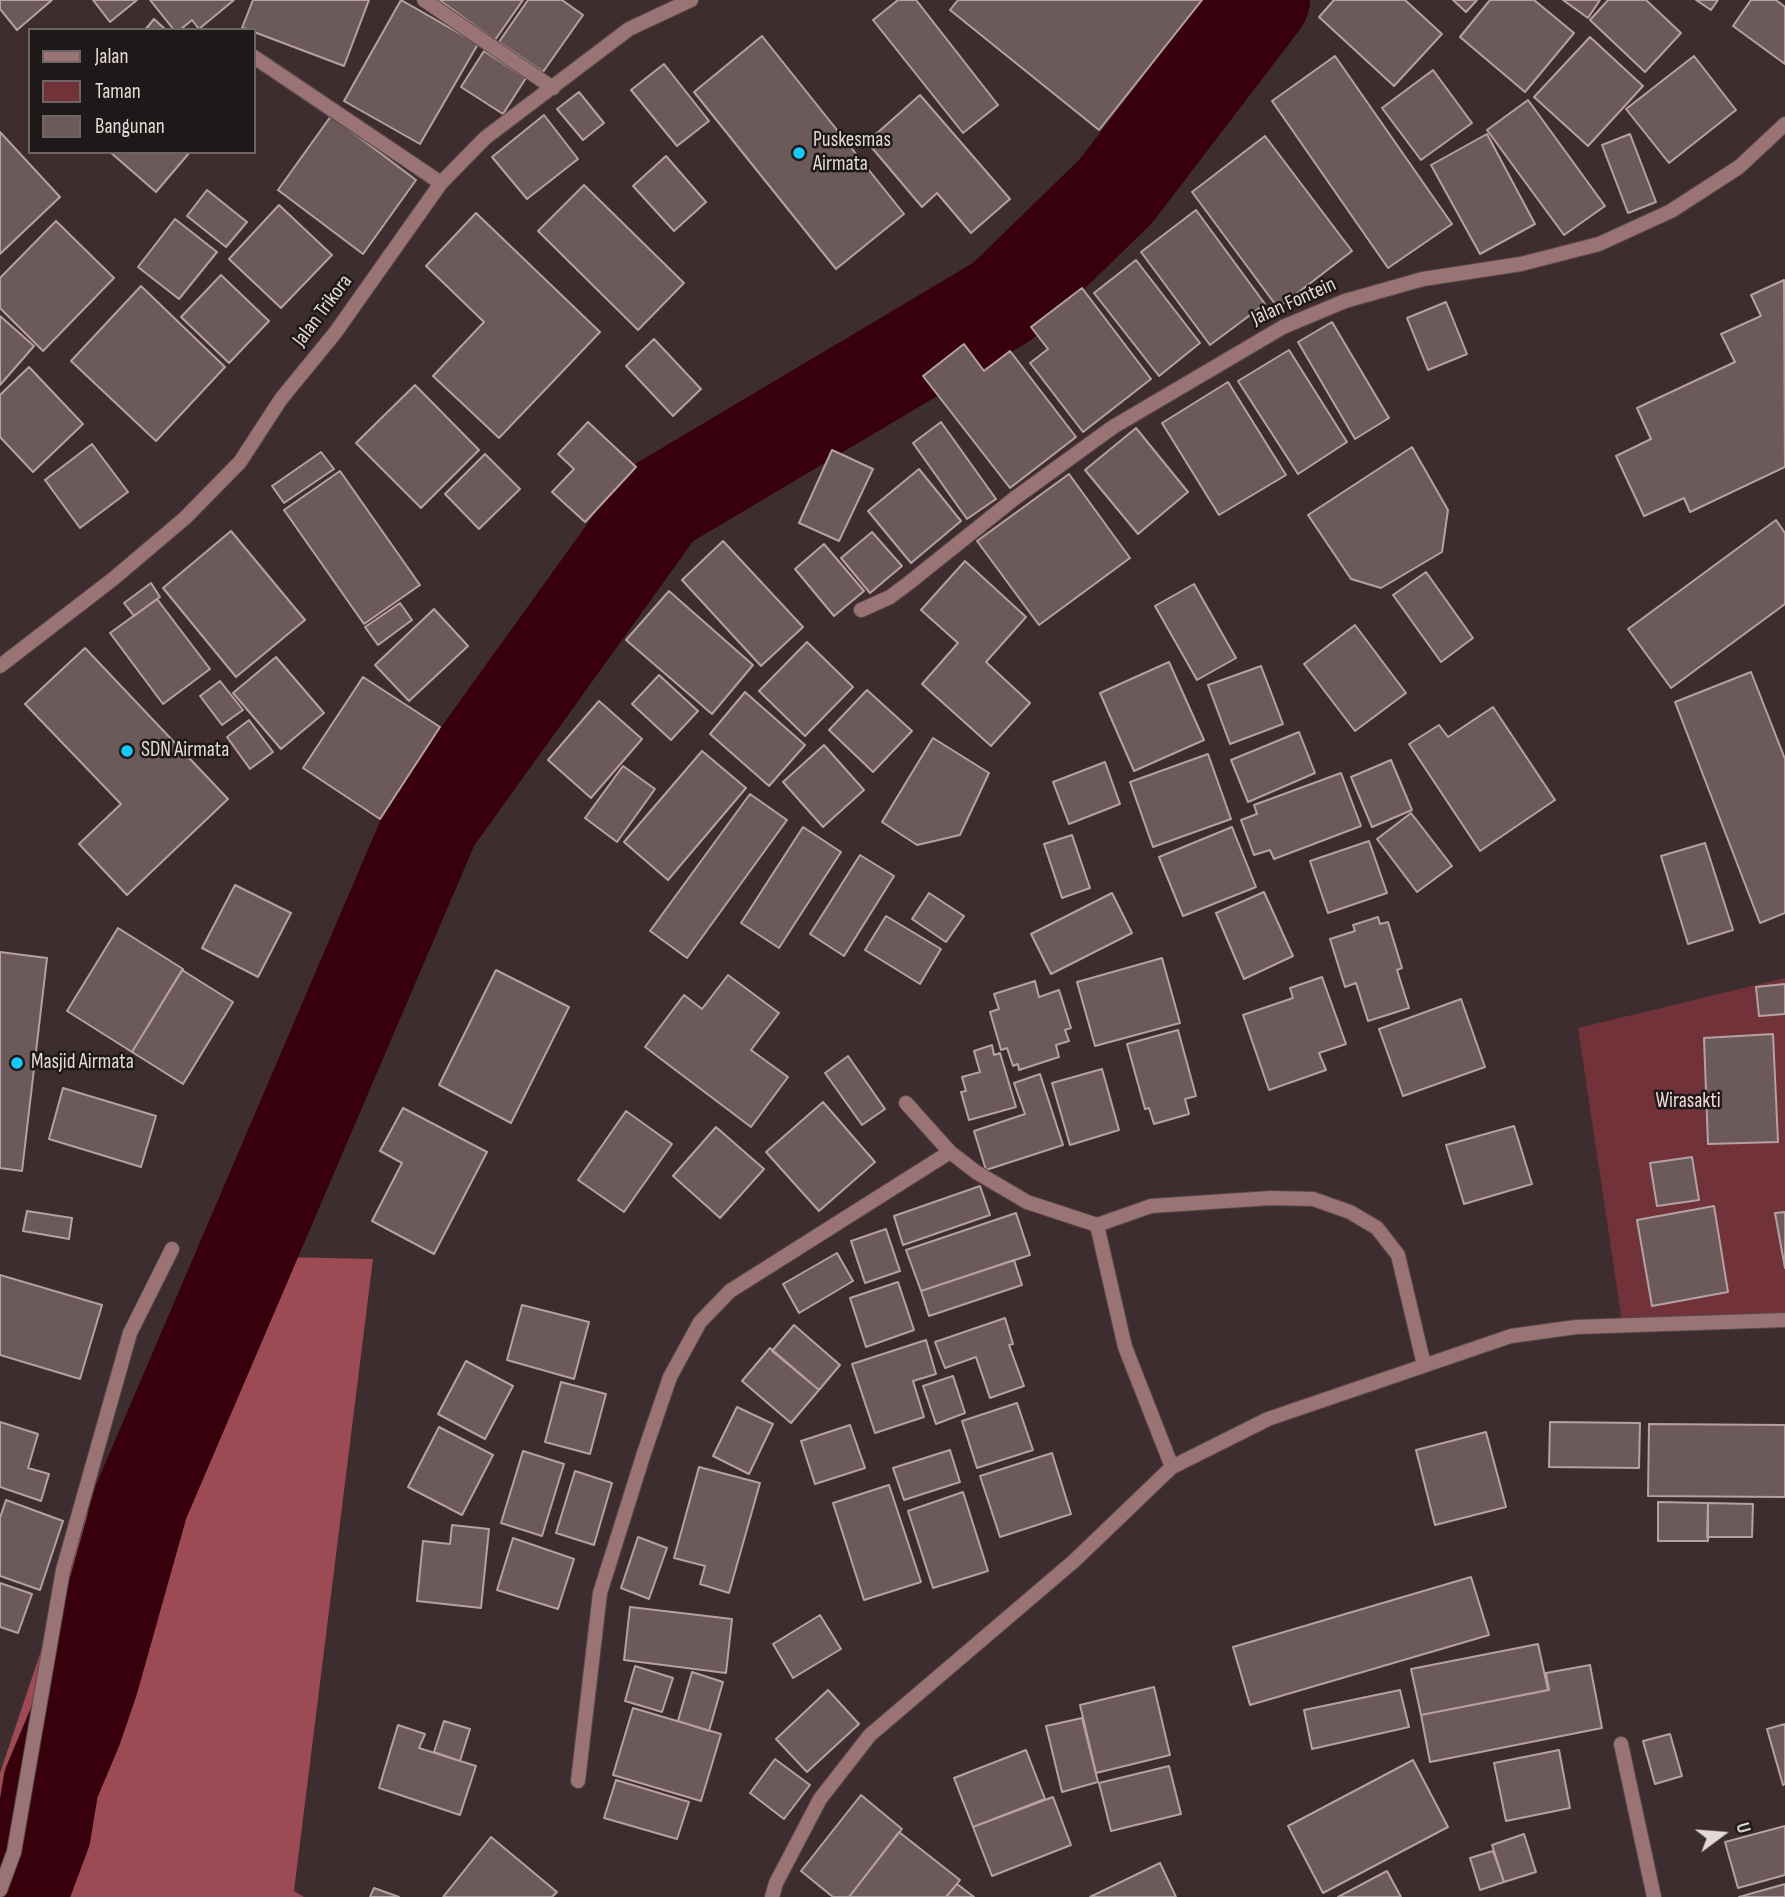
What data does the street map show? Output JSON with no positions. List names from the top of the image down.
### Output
{
  "streets": {
    "street": ["Jalan Fontein", "Jalan Trikora"]
  },
  "parks": ["Wirasakti"],
  "places": ["Puskesmas Airmata", "SDN Airmata", "Masjid Airmata"],
  "legend": ["Jalan", "Taman", "Bangunan"],
  "north": "right"
}
